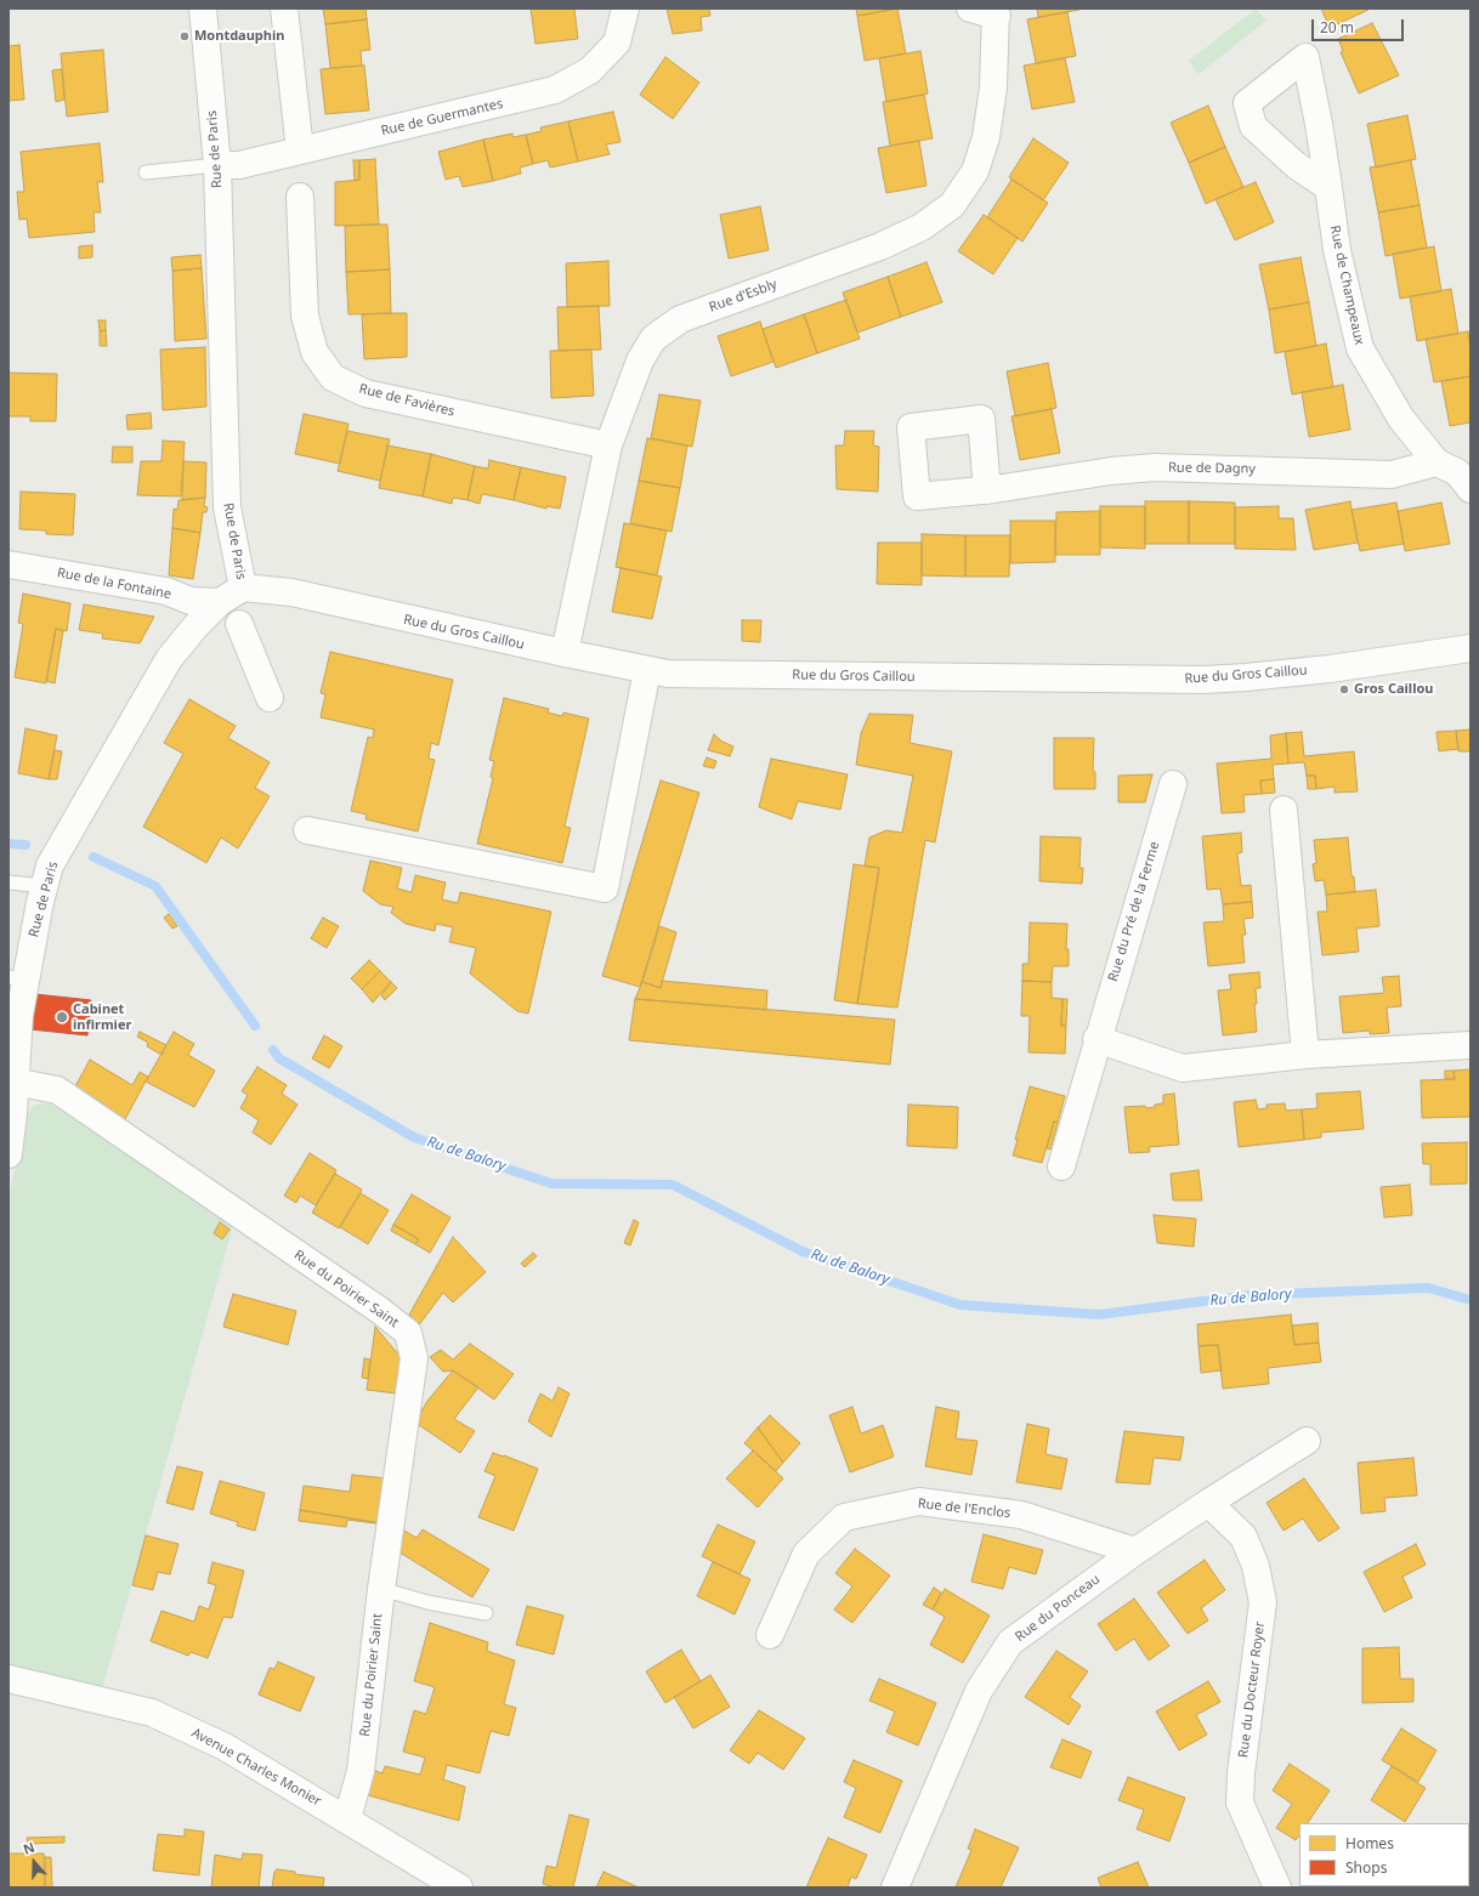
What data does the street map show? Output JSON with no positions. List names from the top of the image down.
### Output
{
  "streets": {
    "street": [
      "Rue de Guermantes",
      "Rue de Paris",
      "Rue de Champeaux",
      "Rue d'Esbly",
      "Rue de Favières",
      "Rue de Dagny",
      "Rue de la Fontaine",
      "Rue du Gros Caillou",
      "Rue du Pré de la Ferme",
      "Rue du Poirier Saint",
      "Rue de l'Enclos",
      "Rue du Ponceau",
      "Rue du Docteur Royer",
      "Avenue Charles Monier"
    ]
  },
  "crossings": [
    ["Rue de Guermantes", "Rue de Paris"],
    ["Rue de Paris", "Rue de la Fontaine"],
    ["Rue de Paris", "Rue du Gros Caillou"],
    ["Rue de Paris", "Rue du Poirier Saint"],
    ["Rue de Champeaux", "Rue de Dagny"],
    ["Rue d'Esbly", "Rue de Favières"],
    ["Rue d'Esbly", "Rue du Gros Caillou"],
    ["Rue du Poirier Saint", "Avenue Charles Monier"],
    ["Rue de l'Enclos", "Rue du Ponceau"],
    ["Rue du Ponceau", "Rue du Docteur Royer"]
  ],
  "water": ["Ru de Balory"],
  "places": ["Montdauphin", "Gros Caillou", "Cabinet infirmier"],
  "legend": ["Homes", "Shops"],
  "scale_bar": "20 m",
  "north": "top"
}
